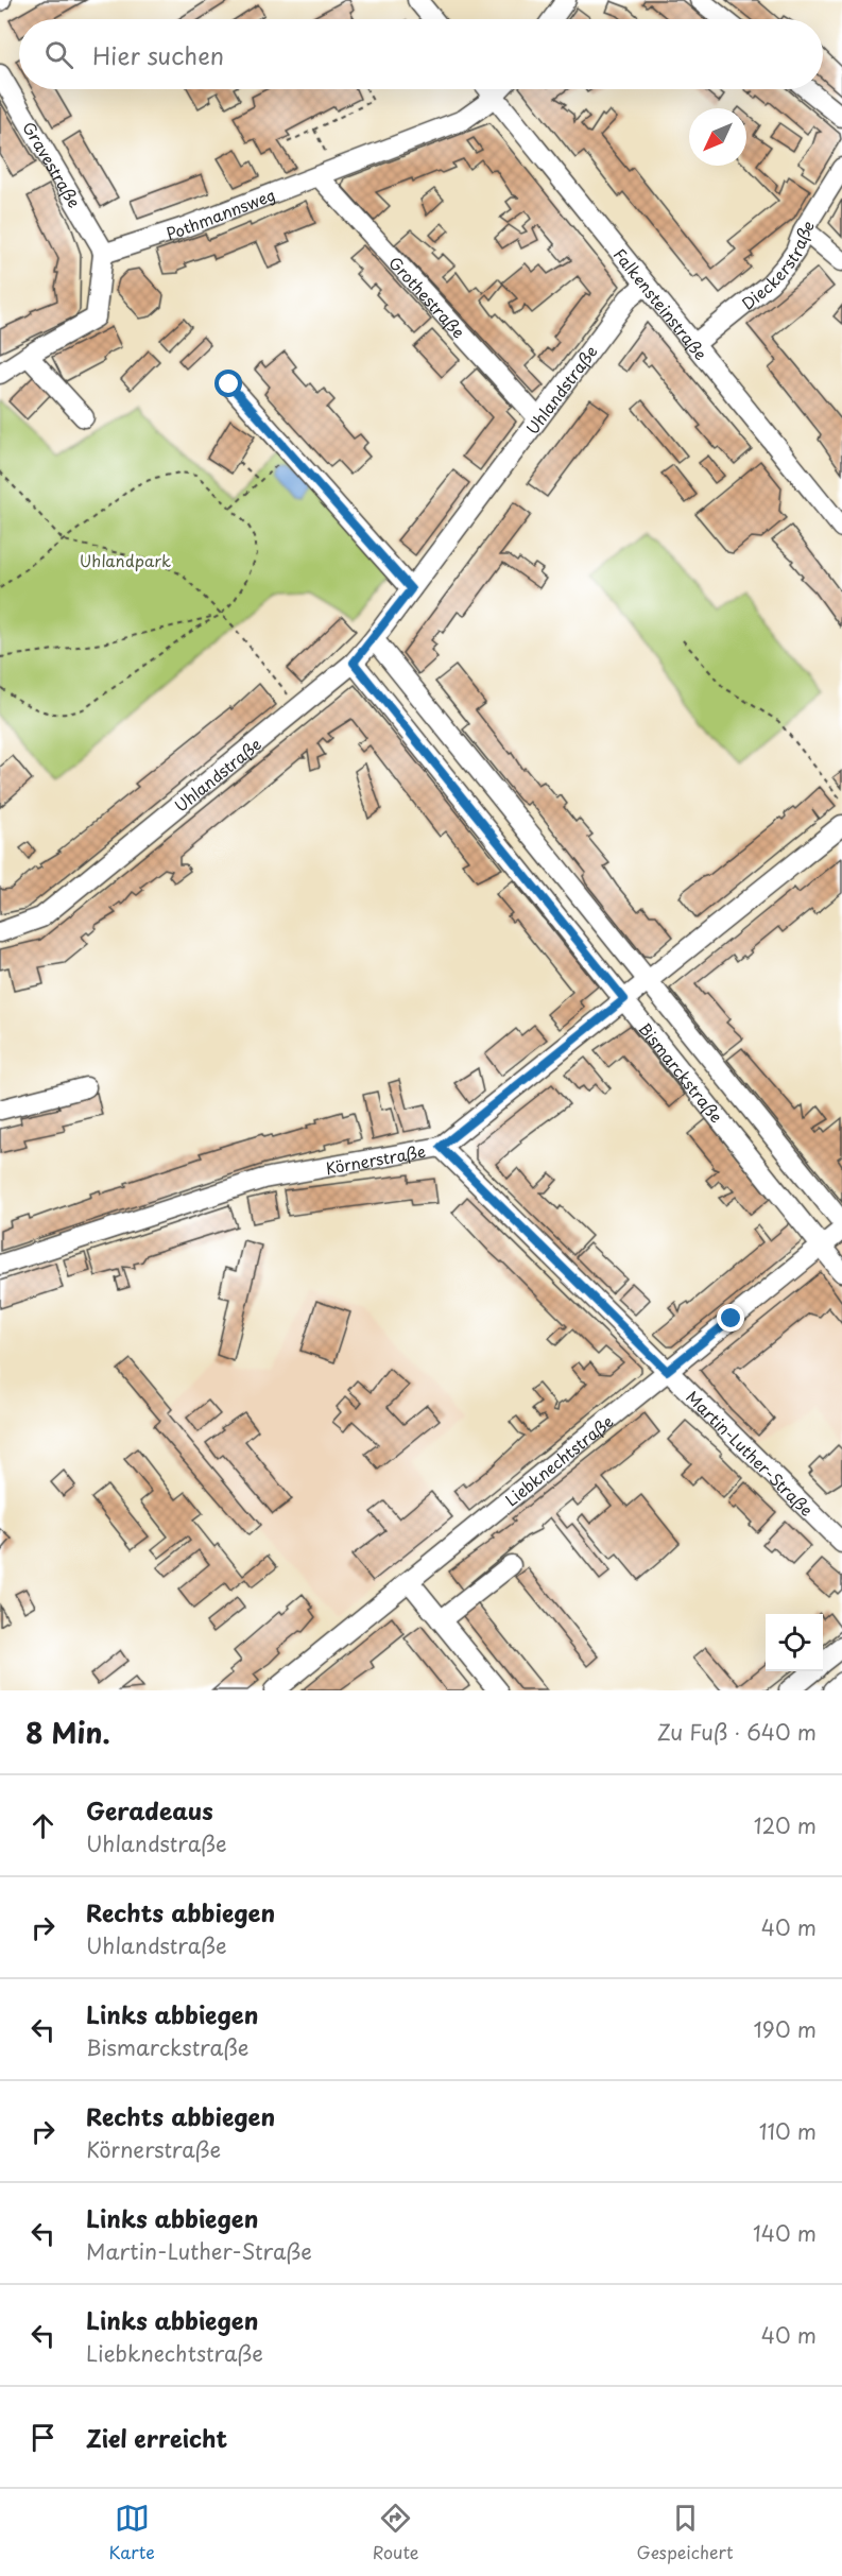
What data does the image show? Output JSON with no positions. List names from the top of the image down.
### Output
{
  "streets": {
    "street": [
      "Gravestraße",
      "Pothmannsweg",
      "Dieckerstraße",
      "Grothestraße",
      "Falkensteinstraße",
      "Uhlandstraße",
      "Bismarckstraße",
      "Körnerstraße",
      "Martin-Luther-Straße",
      "Liebknechtstraße"
    ]
  },
  "crossings": [
    ["Gravestraße", "Pothmannsweg"],
    ["Pothmannsweg", "Grothestraße"],
    ["Pothmannsweg", "Falkensteinstraße"],
    ["Dieckerstraße", "Falkensteinstraße"],
    ["Grothestraße", "Uhlandstraße"],
    ["Falkensteinstraße", "Uhlandstraße"],
    ["Uhlandstraße", "Bismarckstraße"],
    ["Bismarckstraße", "Körnerstraße"],
    ["Bismarckstraße", "Liebknechtstraße"],
    ["Körnerstraße", "Martin-Luther-Straße"],
    ["Martin-Luther-Straße", "Liebknechtstraße"]
  ],
  "parks": ["Uhlandpark"],
  "north": "bottom left",
  "page": {
    "search": "Hier suchen",
    "heading": ["8 Min.", "Zu Fuß · 640 m"],
    "list": [
      ["Geradeaus", "Uhlandstraße", "120 m"],
      ["Rechts abbiegen", "Uhlandstraße", "40 m"],
      ["Links abbiegen", "Bismarckstraße", "190 m"],
      ["Rechts abbiegen", "Körnerstraße", "110 m"],
      ["Links abbiegen", "Martin-Luther-Straße", "140 m"],
      ["Links abbiegen", "Liebknechtstraße", "40 m"],
      "Ziel erreicht"
    ],
    "nav": ["Karte", "Route", "Gespeichert"]
  }
}
